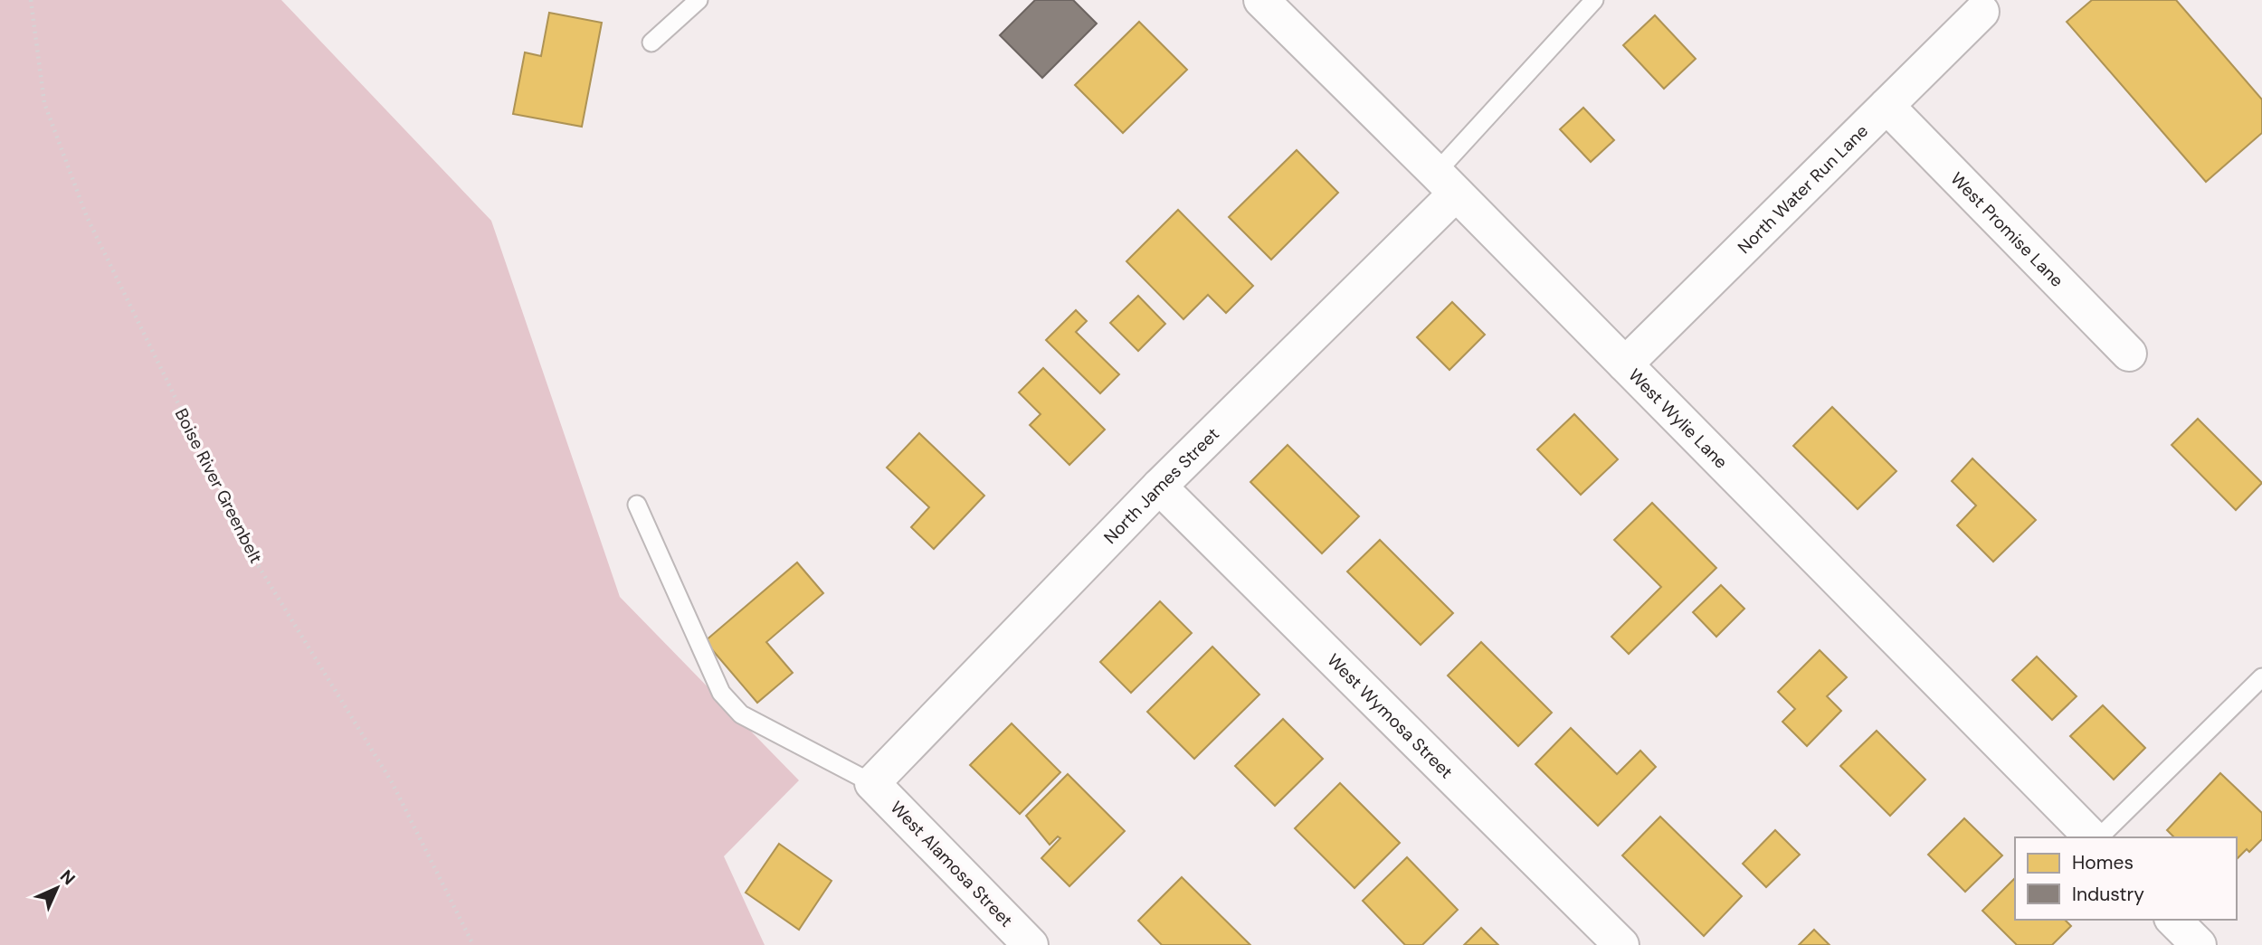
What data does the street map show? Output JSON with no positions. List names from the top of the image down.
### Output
{
  "streets": {
    "street": [
      "North Water Run Lane",
      "West Promise Lane",
      "West Wylie Lane",
      "North James Street",
      "West Wymosa Street",
      "West Alamosa Street"
    ],
    "path": ["Boise River Greenbelt"]
  },
  "crossings": [
    ["North Water Run Lane", "West Promise Lane"],
    ["North Water Run Lane", "West Wylie Lane"],
    ["West Wylie Lane", "North James Street"],
    ["North James Street", "West Wymosa Street"],
    ["North James Street", "West Alamosa Street"]
  ],
  "legend": ["Homes", "Industry"],
  "north": "top right"
}
